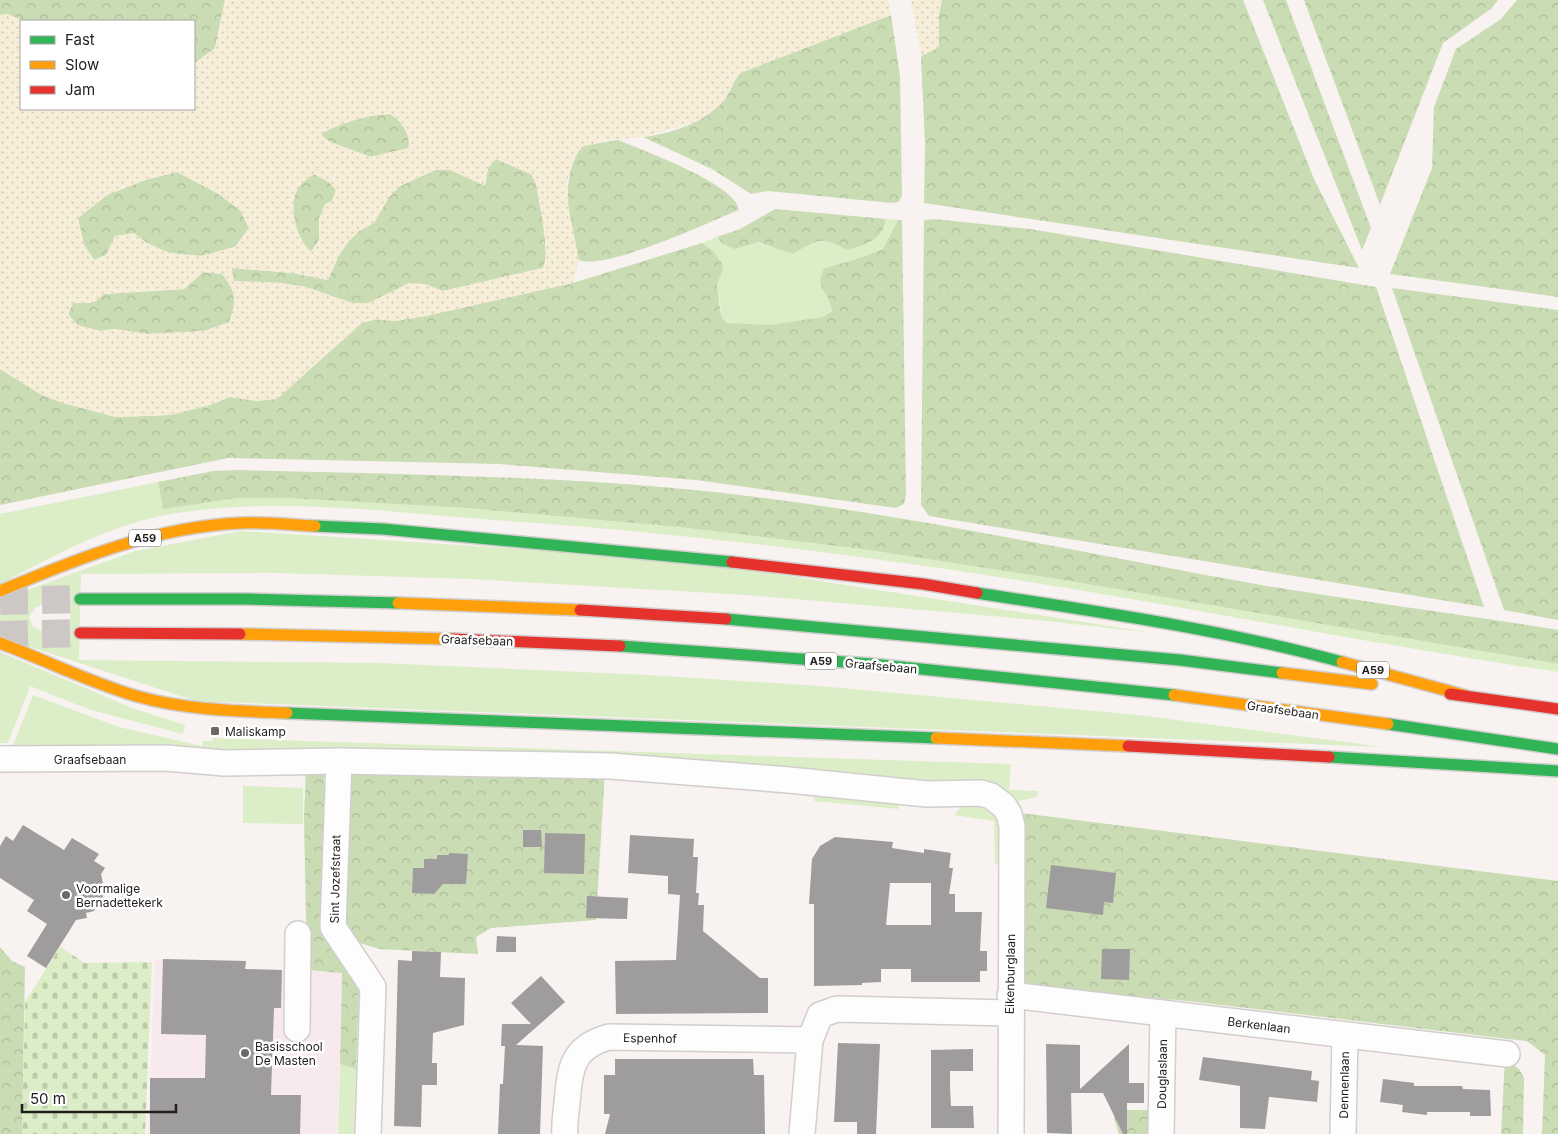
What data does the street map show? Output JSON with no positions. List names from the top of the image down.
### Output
{
  "streets": {
    "highway": ["A59", "Graafsebaan"],
    "street": [
      "Sint Jozefstraat",
      "Eikenburglaan",
      "Berkenlaan",
      "Espenhof",
      "Douglaslaan",
      "Dennenlaan"
    ]
  },
  "crossings": [
    ["Graafsebaan", "Sint Jozefstraat"],
    ["Graafsebaan", "Eikenburglaan"],
    ["Eikenburglaan", "Berkenlaan"],
    ["Berkenlaan", "Douglaslaan"],
    ["Berkenlaan", "Dennenlaan"]
  ],
  "places": {
    "transit": ["Maliskamp"],
    "other": ["Voormalige Bernadettekerk", "Basisschool De Masten"]
  },
  "legend": ["Fast", "Slow", "Jam"],
  "scale_bar": "50 m"
}
